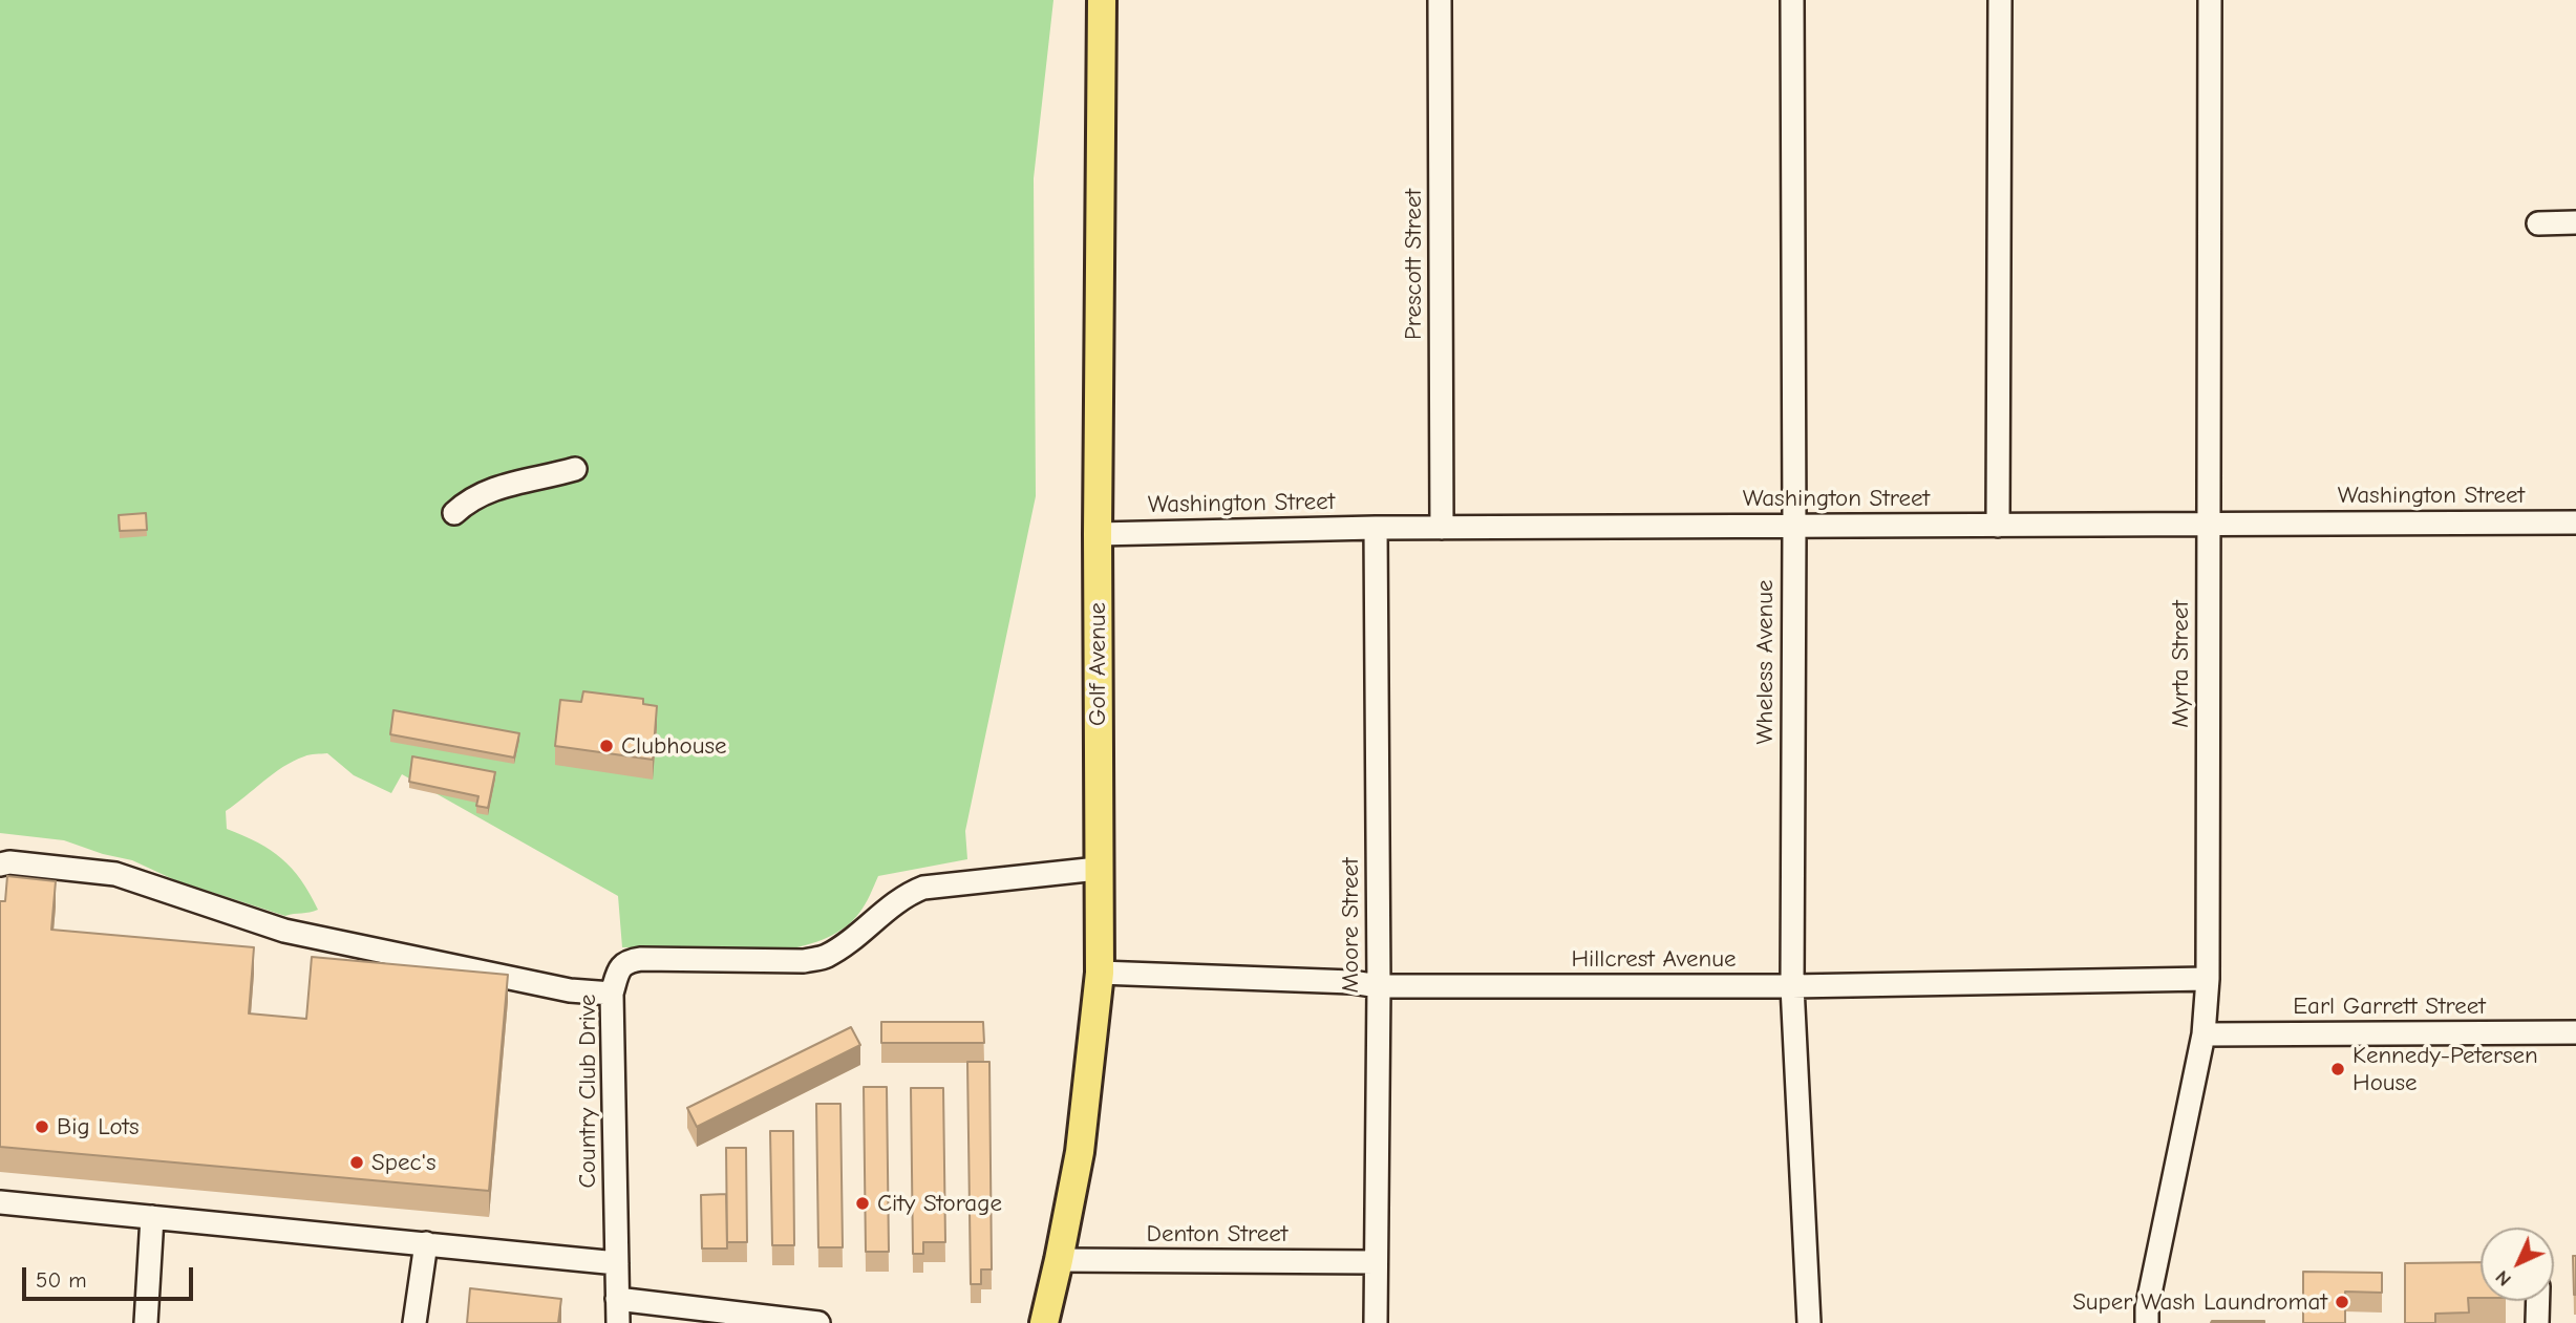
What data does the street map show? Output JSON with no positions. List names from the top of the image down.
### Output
{
  "streets": {
    "main road": ["Golf Avenue"],
    "street": [
      "Prescott Street",
      "Washington Street",
      "Wheless Avenue",
      "Myrta Street",
      "Moore Street",
      "Hillcrest Avenue",
      "Earl Garrett Street",
      "Country Club Drive",
      "Denton Street"
    ]
  },
  "crossings": [
    ["Prescott Street", "Washington Street"],
    ["Washington Street", "Wheless Avenue"],
    ["Washington Street", "Golf Avenue"],
    ["Washington Street", "Myrta Street"],
    ["Washington Street", "Moore Street"],
    ["Wheless Avenue", "Hillcrest Avenue"],
    ["Golf Avenue", "Hillcrest Avenue"],
    ["Golf Avenue", "Country Club Drive"],
    ["Golf Avenue", "Denton Street"],
    ["Myrta Street", "Hillcrest Avenue"],
    ["Myrta Street", "Earl Garrett Street"],
    ["Moore Street", "Hillcrest Avenue"],
    ["Moore Street", "Denton Street"]
  ],
  "places": [
    "Clubhouse",
    "Kennedy-Petersen House",
    "Big Lots",
    "Spec's",
    "City Storage",
    "Super Wash Laundromat"
  ],
  "scale_bar": "50 m",
  "north": "bottom left"
}
